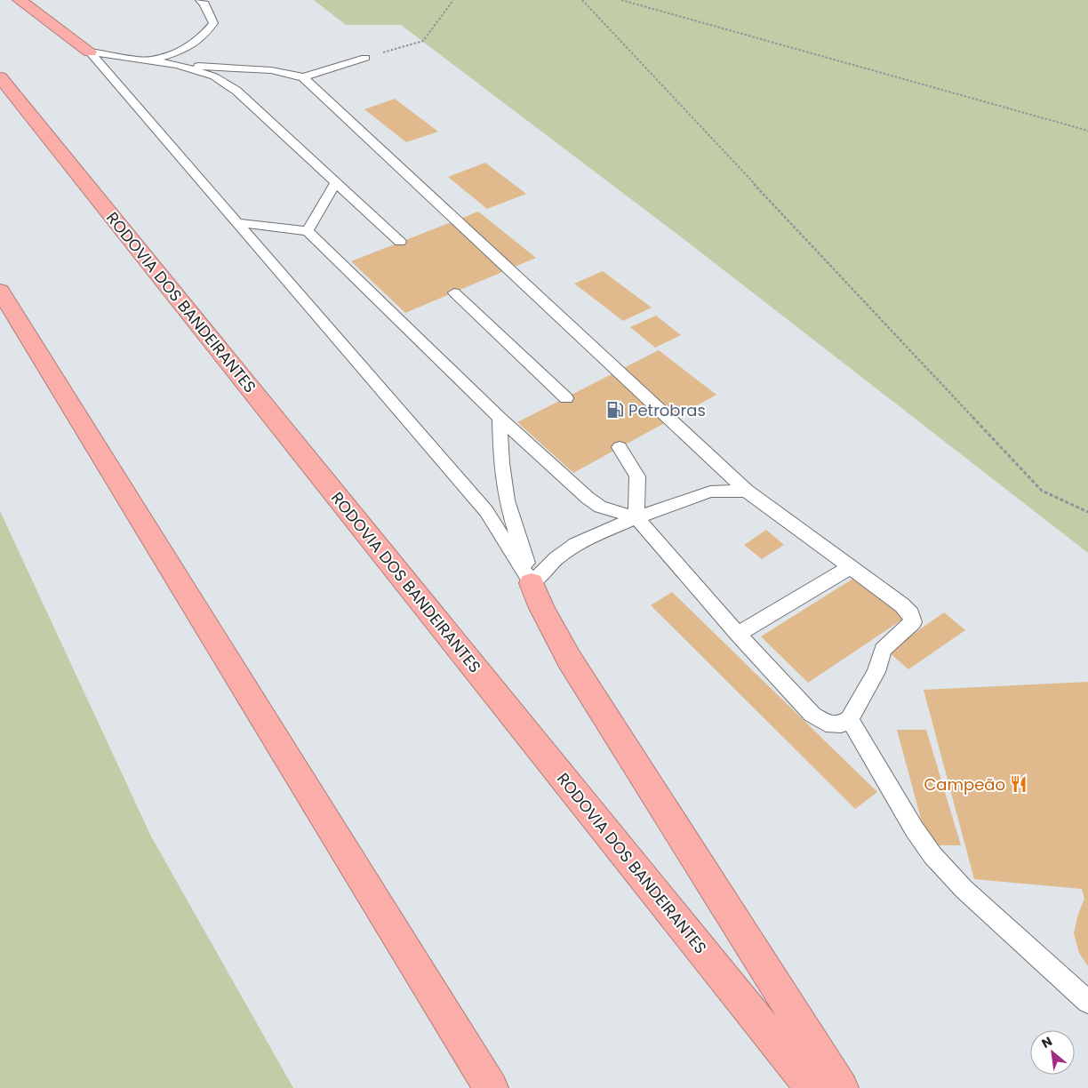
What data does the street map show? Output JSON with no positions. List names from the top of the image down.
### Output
{
  "streets": {
    "highway": ["RODOVIA DOS BANDEIRANTES"]
  },
  "places": {
    "fuel station": ["Petrobras"],
    "restaurant": ["Campeão"]
  },
  "north": "top left"
}
